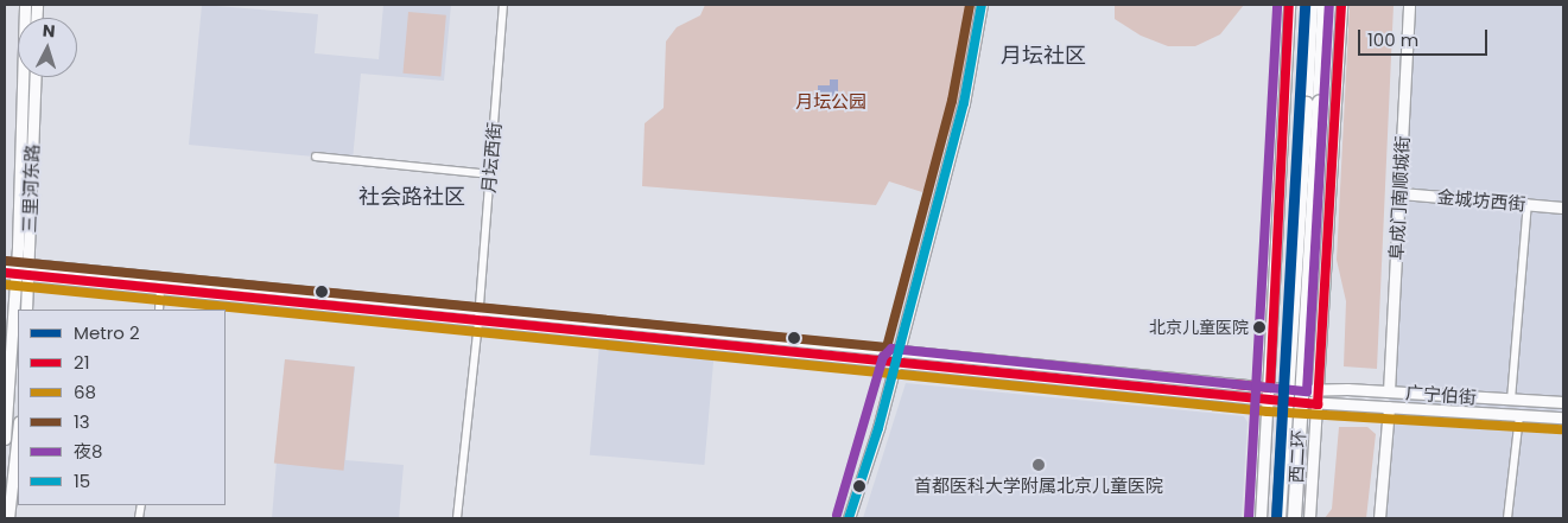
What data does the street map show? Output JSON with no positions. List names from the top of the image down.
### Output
{
  "streets": {
    "highway": ["西二环"],
    "main road": [
      "三里河东路",
      "阜成门南顺城街",
      "金城坊西街",
      "广宁伯街"
    ],
    "street": ["月坛西街"]
  },
  "crossings": [
    ["阜成门南顺城街", "金城坊西街"],
    ["阜成门南顺城街", "广宁伯街"]
  ],
  "districts": ["月坛社区", "社会路社区"],
  "parks": ["月坛公园"],
  "places": ["北京儿童医院", "首都医科大学附属北京儿童医院"],
  "lines": [
    "metro line 2",
    "transit line 21",
    "transit line 13",
    "transit line 夜8",
    "transit line 15",
    "transit line 68"
  ],
  "legend": [
    "Metro 2",
    "21",
    "68",
    "13",
    "夜8",
    "15"
  ],
  "scale_bar": "100 m",
  "north": "top"
}
